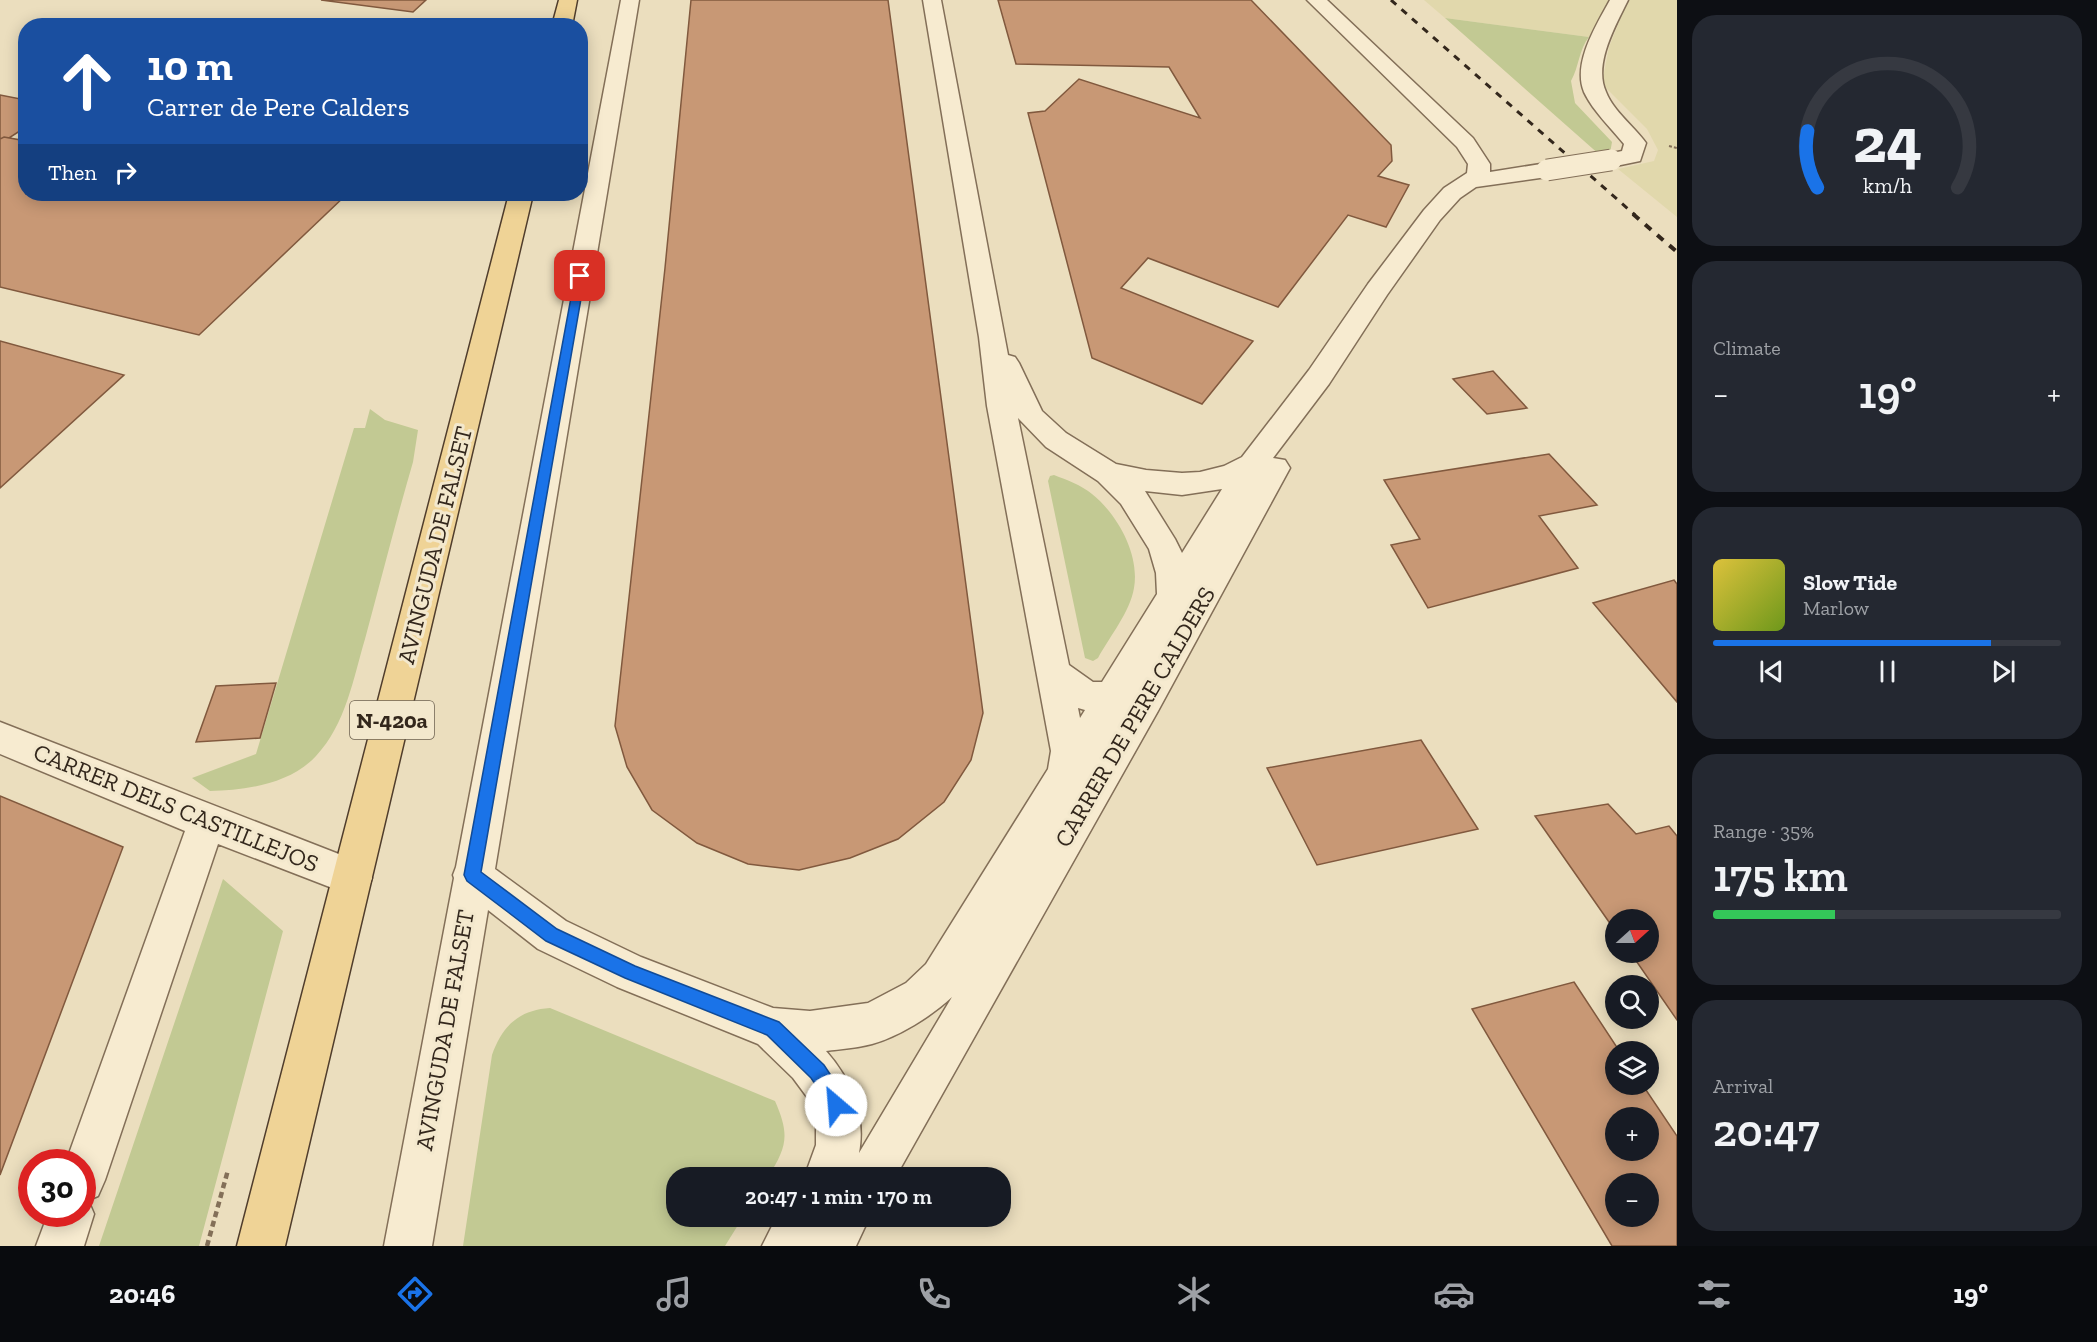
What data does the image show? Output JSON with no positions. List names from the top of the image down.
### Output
{
  "streets": {
    "main road": ["AVINGUDA DE FALSET", "N-420a"],
    "street": ["CARRER DE PERE CALDERS", "CARRER DELS CASTILLEJOS"]
  },
  "crossings": [
    ["AVINGUDA DE FALSET", "CARRER DE PERE CALDERS"],
    ["AVINGUDA DE FALSET", "CARRER DELS CASTILLEJOS"]
  ],
  "north": "right",
  "page": {
    "turn": ["10 m", "Carrer de Pere Calders"],
    "then": "Then",
    "tile": [
      "Climate",
      ["Range · 35%", "175 km"],
      ["Arrival", "20:47"]
    ],
    "heat": ["−", "19°", "+"],
    "song": ["Slow Tide", "Marlow"],
    "map_buttons": ["+", "−"],
    "limit": "30",
    "trip": "20:47 · 1 min · 170 m",
    "tabs": ["20:46", "19°"],
    "gauge": ["24", "km/h"]
  }
}
